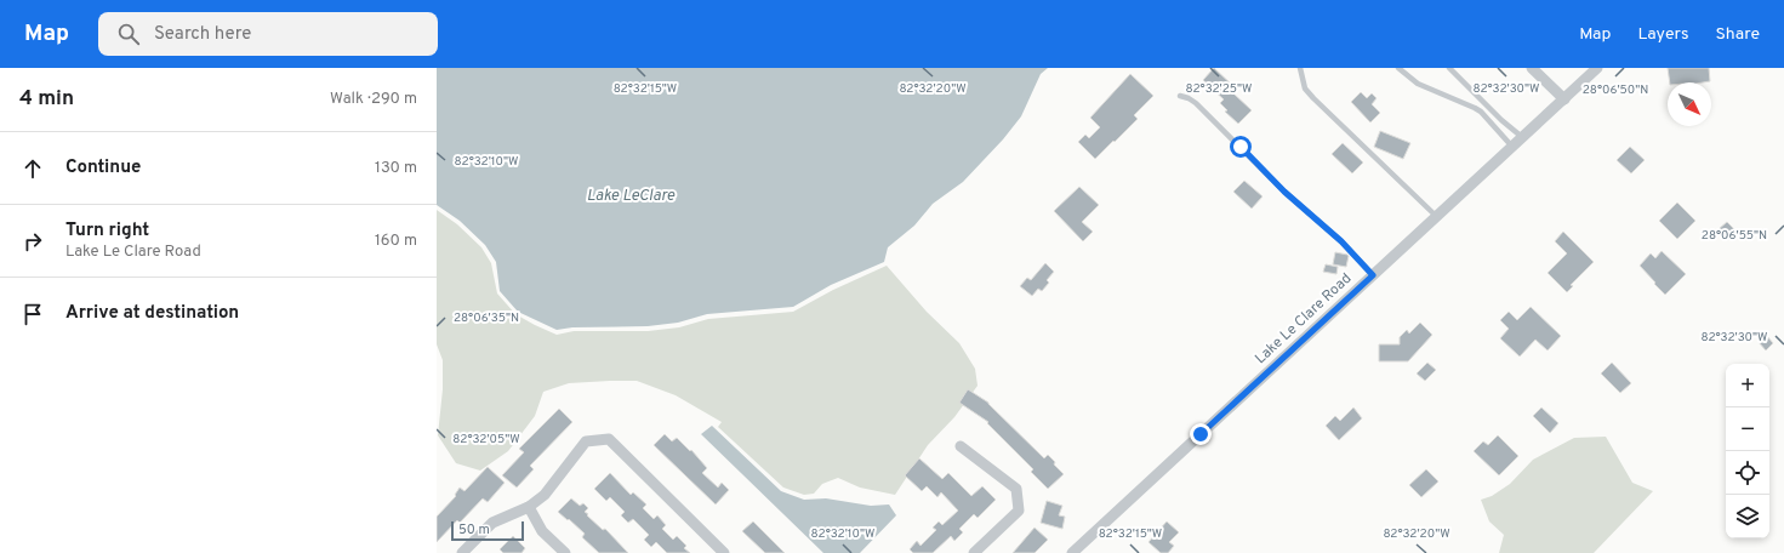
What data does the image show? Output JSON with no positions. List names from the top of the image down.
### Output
{
  "streets": {
    "street": ["Lake Le Clare Road"]
  },
  "water": ["Lake LeClare"],
  "scale_bar": "50 m",
  "north": "bottom right",
  "page": {
    "header": "Map",
    "search": "Search here",
    "nav": ["Map", "Layers", "Share"],
    "heading": ["4 min", "Walk · 290 m"],
    "list": [
      ["Continue", "130 m"],
      ["Turn right", "Lake Le Clare Road", "160 m"],
      "Arrive at destination"
    ],
    "map_buttons": ["+", "−"],
    "scale": "50 m"
  },
  "coordinates": [
    "82°32'15\"W",
    "82°32'25\"W",
    "82°32'20\"W",
    "82°32'30\"W",
    "28°06'50\"N",
    "82°32'10\"W",
    "28°06'55\"N",
    "28°06'35\"N",
    "82°32'05\"W"
  ]
}
